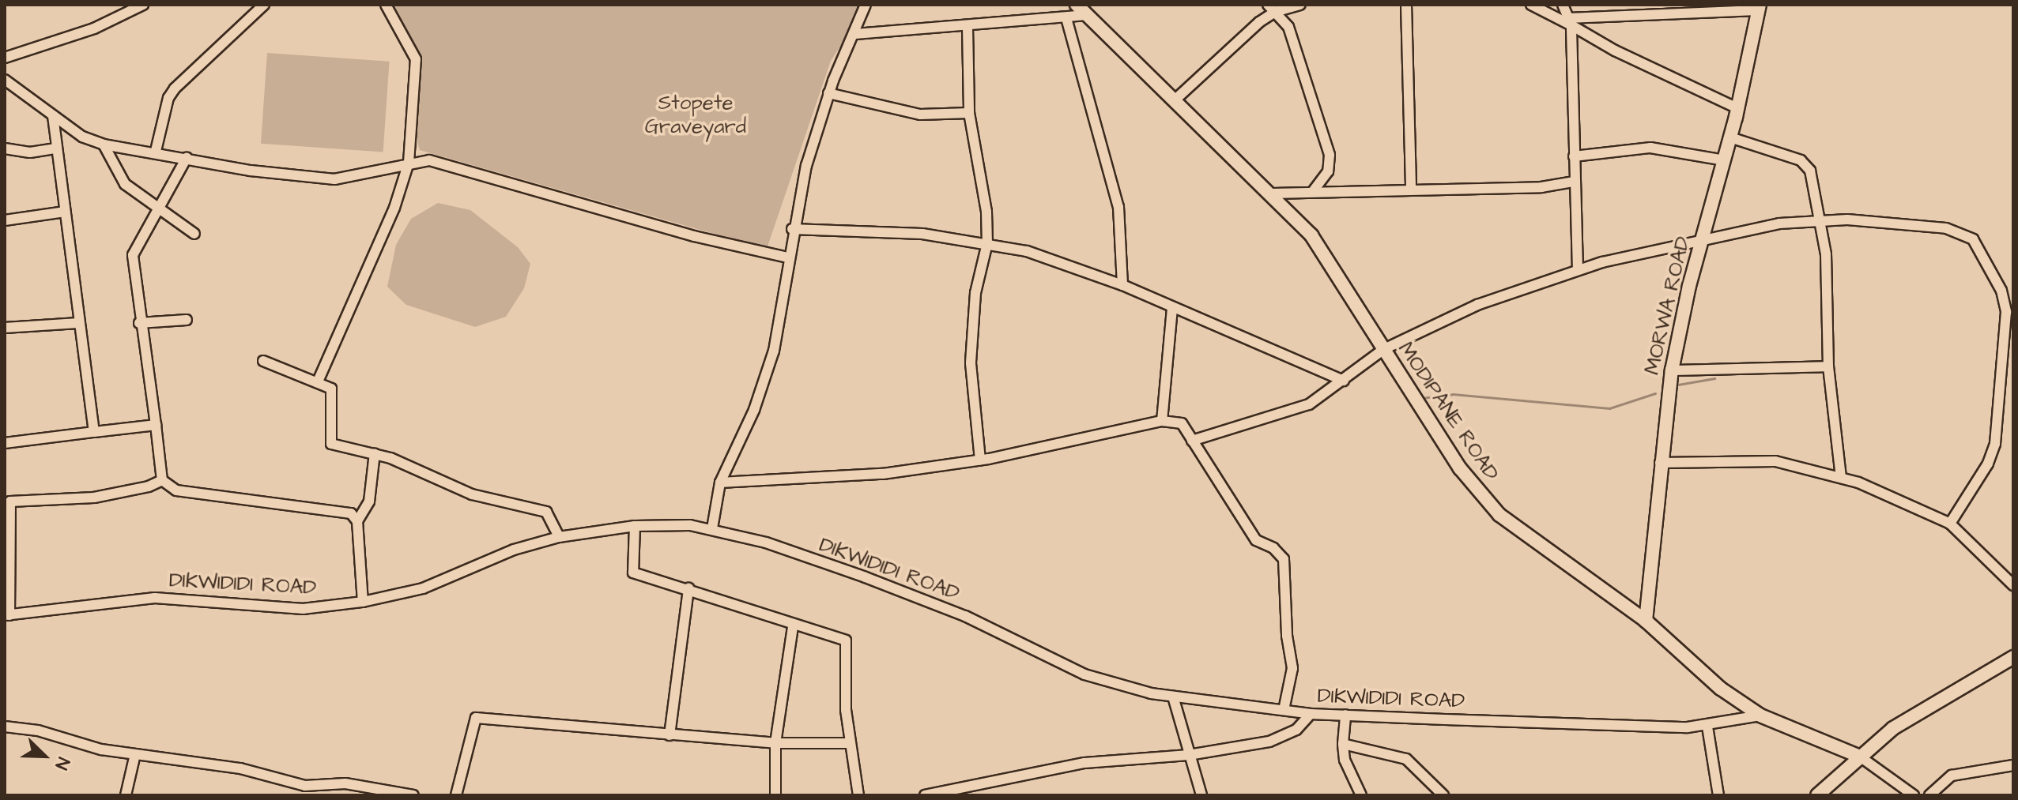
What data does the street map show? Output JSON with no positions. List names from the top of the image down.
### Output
{
  "streets": {
    "main road": ["MORWA ROAD", "MODIPANE ROAD"],
    "street": ["DIKWIDIDI ROAD"]
  },
  "crossings": [
    ["MORWA ROAD", "MODIPANE ROAD"],
    ["MODIPANE ROAD", "DIKWIDIDI ROAD"]
  ],
  "parks": ["Stopete Graveyard"],
  "north": "bottom right"
}
